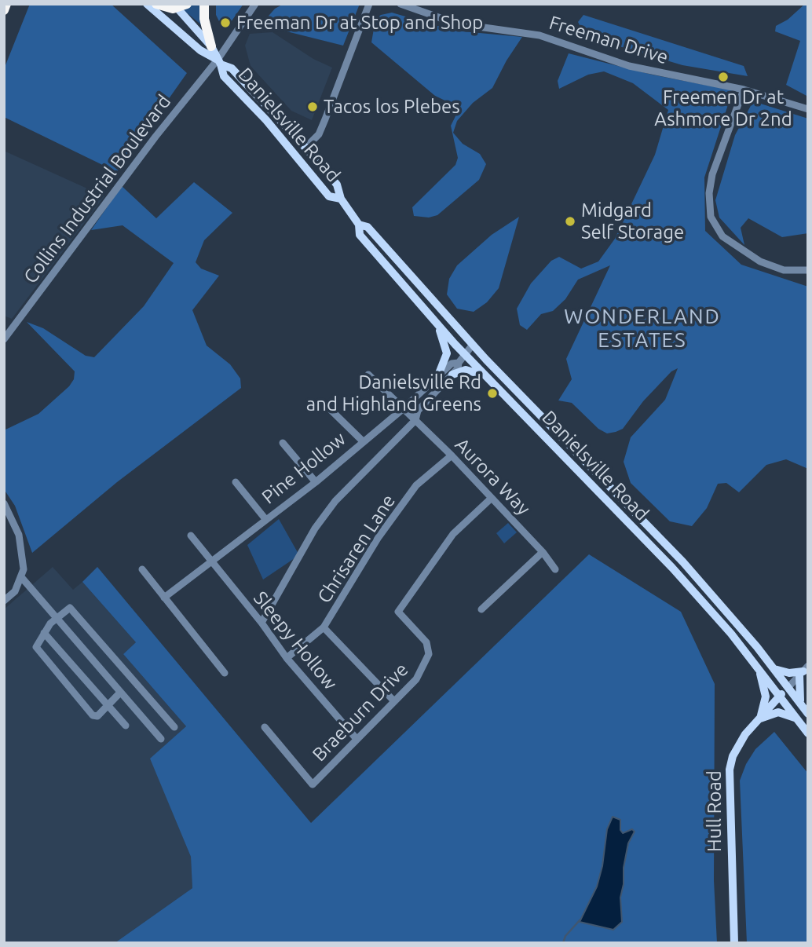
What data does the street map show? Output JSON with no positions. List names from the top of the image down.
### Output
{
  "streets": {
    "main road": ["Danielsville Road", "Hull Road"],
    "street": [
      "Freeman Drive",
      "Collins Industrial Boulevard",
      "Pine Hollow",
      "Aurora Way",
      "Chrisaren Lane",
      "Sleepy Hollow",
      "Braeburn Drive"
    ]
  },
  "crossings": [
    ["Danielsville Road", "Collins Industrial Boulevard"],
    ["Danielsville Road", "Hull Road"],
    ["Pine Hollow", "Aurora Way"],
    ["Pine Hollow", "Sleepy Hollow"],
    ["Aurora Way", "Chrisaren Lane"],
    ["Aurora Way", "Braeburn Drive"],
    ["Chrisaren Lane", "Sleepy Hollow"],
    ["Sleepy Hollow", "Braeburn Drive"]
  ],
  "districts": ["WONDERLAND ESTATES"],
  "places": [
    "Freeman Dr at Stop and Shop",
    "Freemen Dr at Ashmore Dr 2nd",
    "Tacos los Plebes",
    "Midgard Self Storage",
    "Danielsville Rd and Highland Greens"
  ]
}
